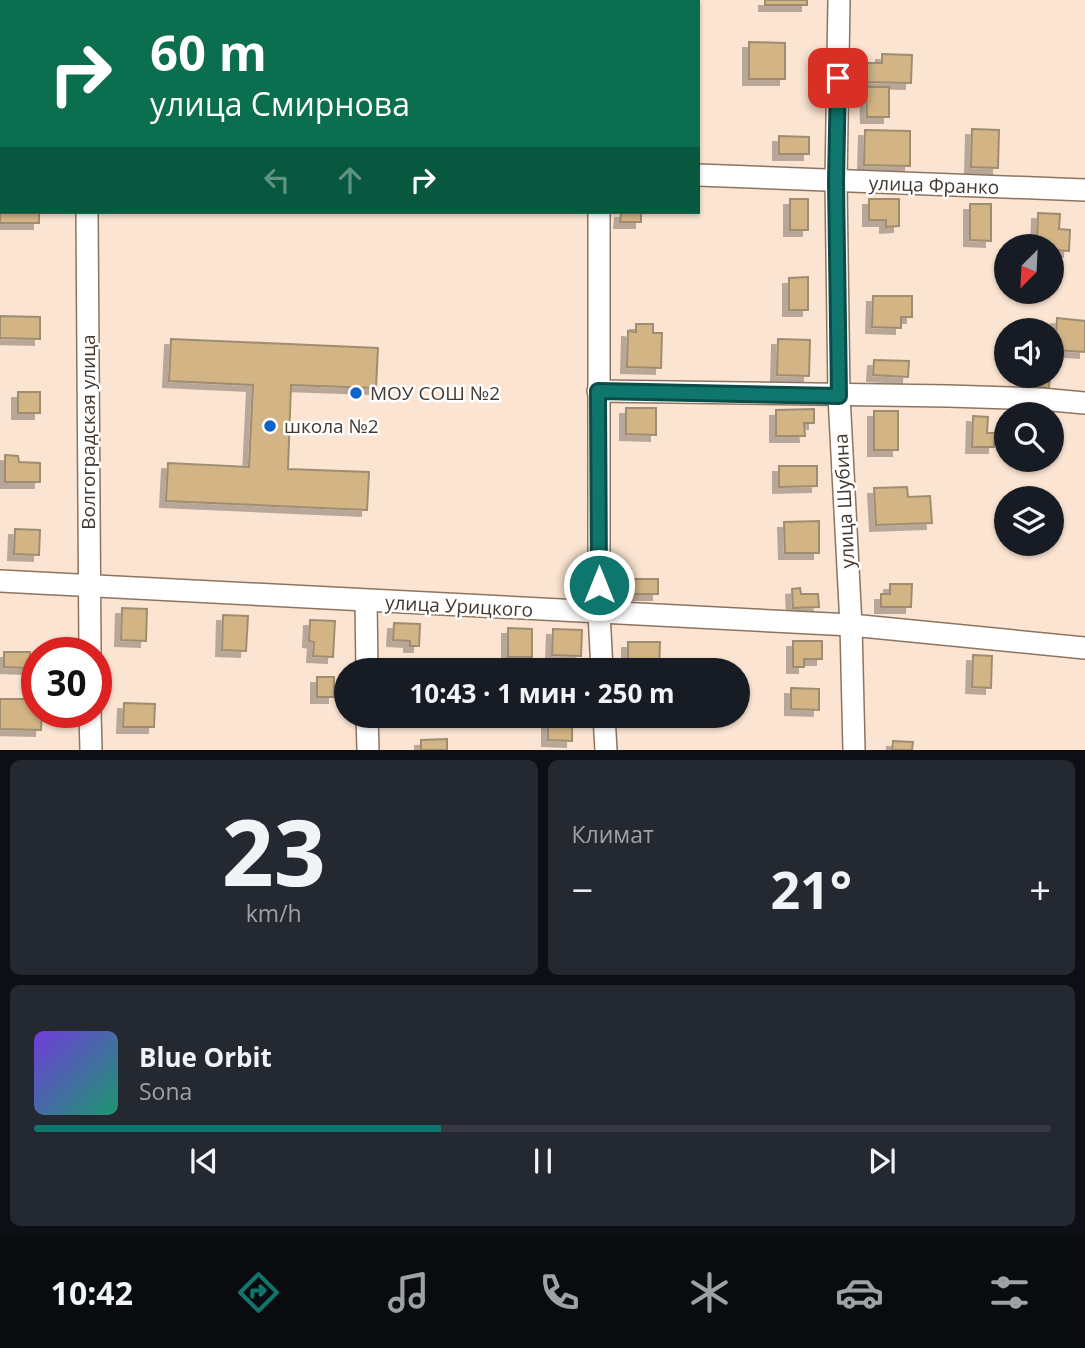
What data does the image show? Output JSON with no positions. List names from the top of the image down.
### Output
{
  "streets": {
    "street": [
      "улица Франко",
      "Волгоградская улица",
      "улица Шубина",
      "улица Урицкого"
    ]
  },
  "crossings": [
    ["улица Франко", "улица Шубина"],
    ["Волгоградская улица", "улица Урицкого"],
    ["улица Шубина", "улица Урицкого"]
  ],
  "places": ["МОУ СОШ №2", "школа №2"],
  "north": "bottom left",
  "page": {
    "turn": ["60 m", "улица Смирнова"],
    "limit": "30",
    "trip": "10:43 · 1 мин · 250 m",
    "tile": [
      ["23", "km/h"],
      "Климат"
    ],
    "heat": ["−", "21°", "+"],
    "song": ["Blue Orbit", "Sona"],
    "tabs": "10:42"
  }
}
